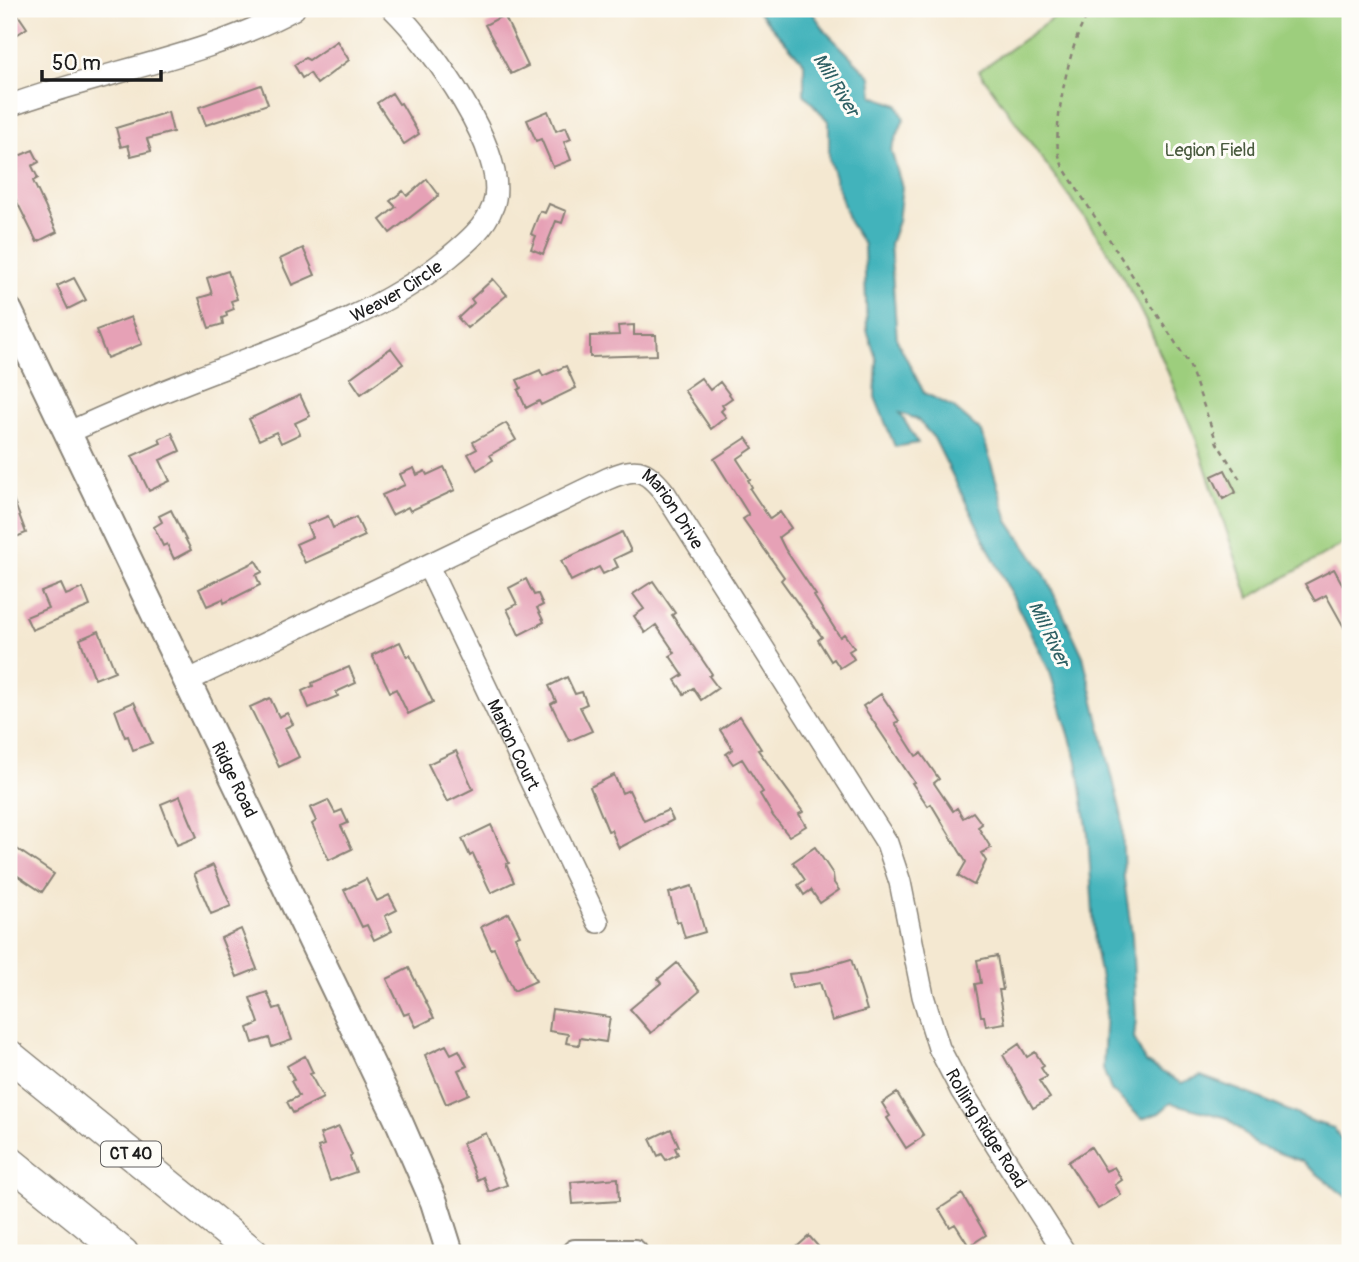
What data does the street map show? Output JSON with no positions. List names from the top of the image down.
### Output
{
  "streets": {
    "highway": ["CT 40"],
    "main road": ["Ridge Road"],
    "street": [
      "Weaver Circle",
      "Marion Drive",
      "Marion Court",
      "Rolling Ridge Road"
    ]
  },
  "crossings": [
    ["Weaver Circle", "Ridge Road"],
    ["Marion Drive", "Marion Court"],
    ["Marion Drive", "Ridge Road"],
    ["Marion Drive", "Rolling Ridge Road"]
  ],
  "water": ["Mill River"],
  "parks": ["Legion Field"],
  "scale_bar": "50 m"
}
